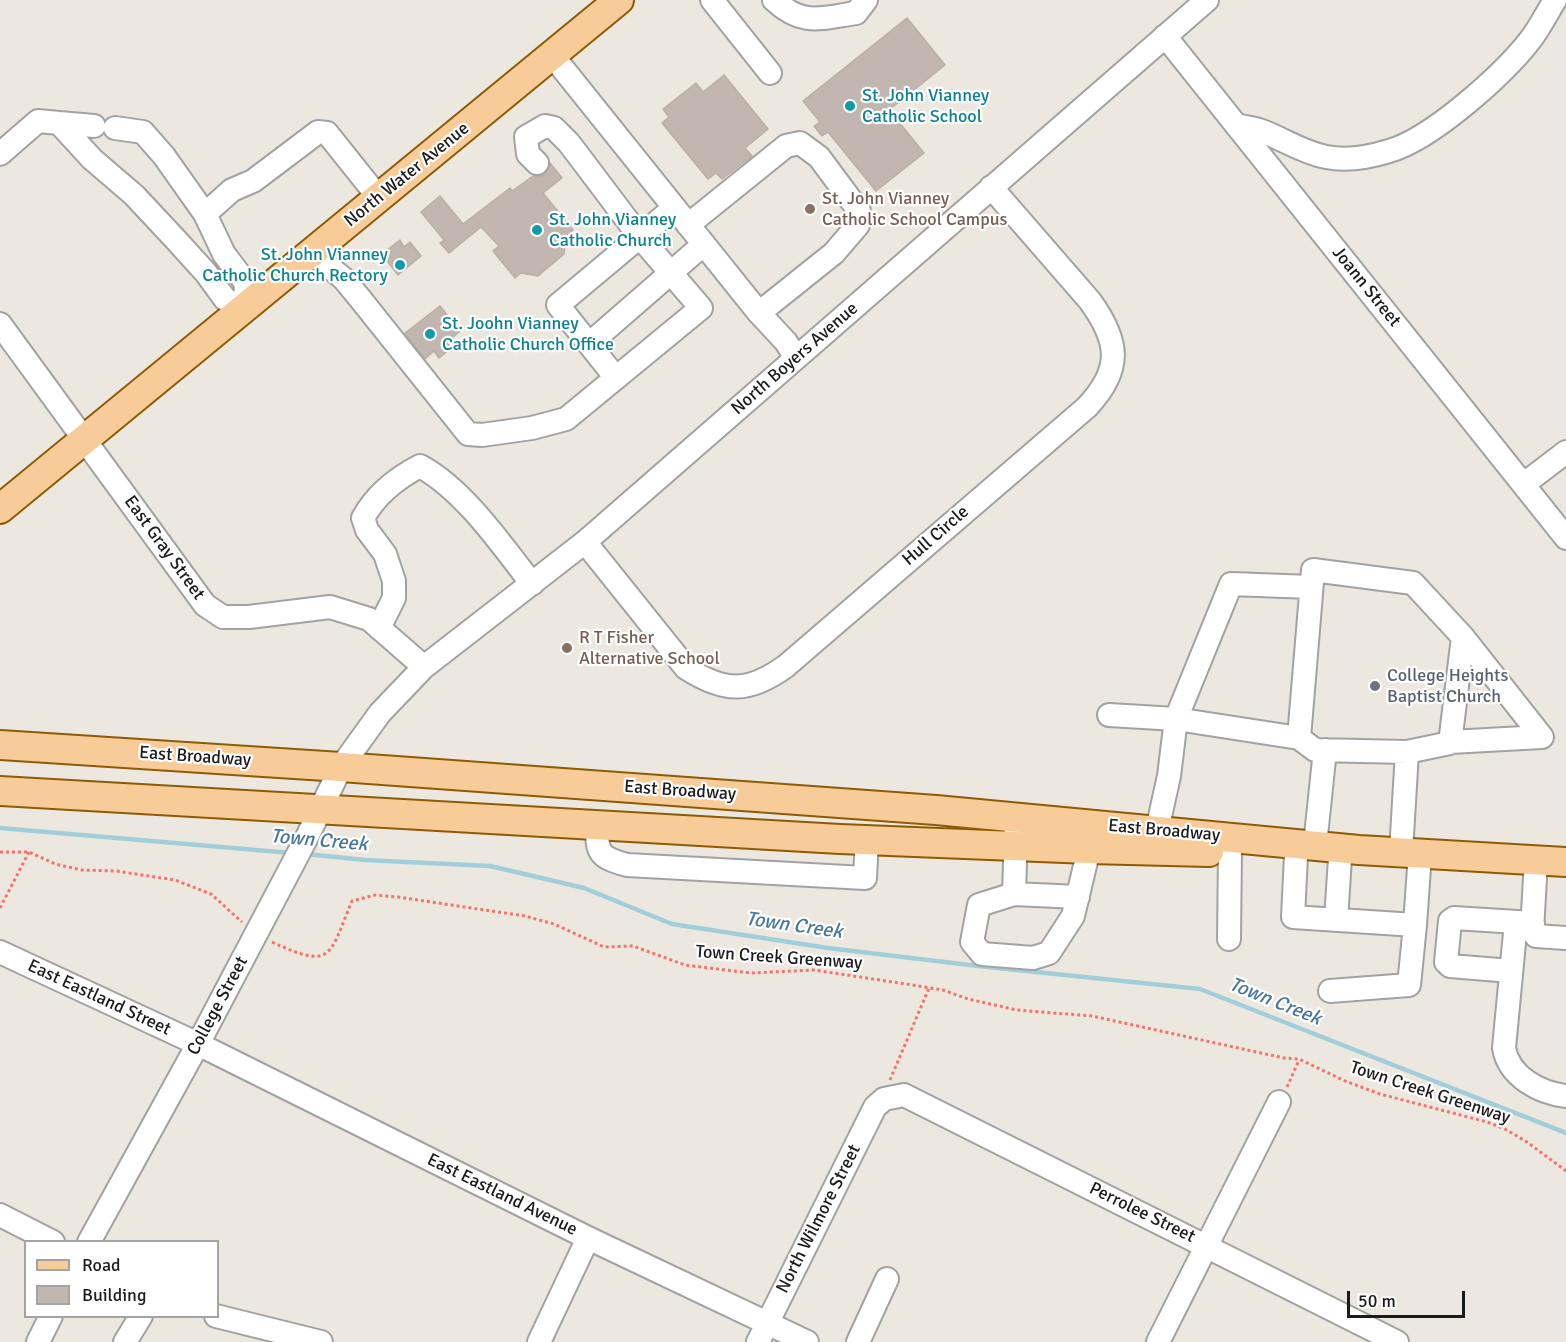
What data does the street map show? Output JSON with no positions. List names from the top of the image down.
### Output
{
  "streets": {
    "main road": ["North Water Avenue", "East Broadway"],
    "street": [
      "Joann Street",
      "North Boyers Avenue",
      "Hull Circle",
      "East Gray Street",
      "East Eastland Street",
      "College Street",
      "East Eastland Avenue",
      "Perrolee Street",
      "North Wilmore Street"
    ],
    "path": ["Town Creek Greenway"]
  },
  "crossings": [
    ["North Water Avenue", "East Gray Street"],
    ["Joann Street", "North Boyers Avenue"],
    ["North Boyers Avenue", "Hull Circle"],
    ["North Boyers Avenue", "East Gray Street"],
    ["North Boyers Avenue", "East Broadway"],
    ["North Boyers Avenue", "College Street"],
    ["East Broadway", "College Street"],
    ["Town Creek Greenway", "College Street"],
    ["East Eastland Street", "College Street"],
    ["East Eastland Street", "East Eastland Avenue"],
    ["College Street", "East Eastland Avenue"],
    ["East Eastland Avenue", "North Wilmore Street"],
    ["Perrolee Street", "North Wilmore Street"]
  ],
  "water": ["Town Creek"],
  "places": [
    "St. John Vianney Catholic School",
    "St. John Vianney Catholic School Campus",
    "St. John Vianney Catholic Church",
    "St. John Vianney Catholic Church Rectory",
    "St. Joohn Vianney Catholic Church Office",
    "R T Fisher Alternative School",
    "College Heights Baptist Church"
  ],
  "legend": ["Road", "Building"],
  "scale_bar": "50 m"
}
